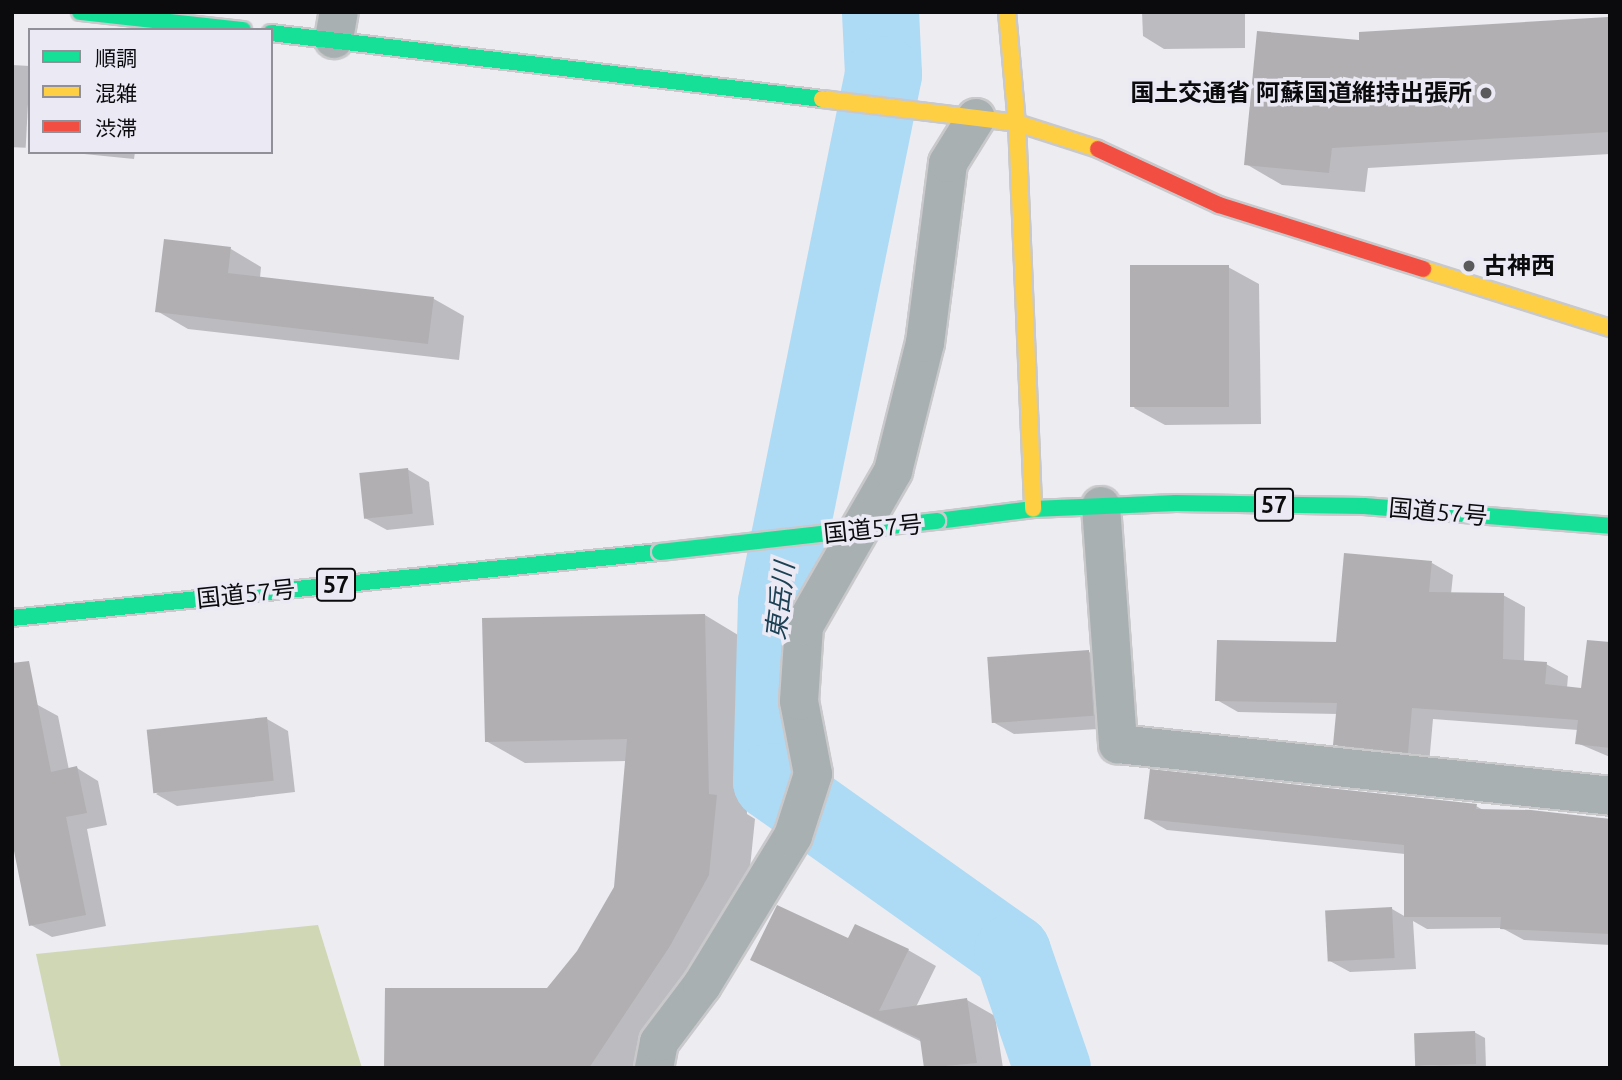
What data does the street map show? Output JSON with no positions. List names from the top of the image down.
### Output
{
  "streets": {
    "main road": ["57", "国道57号"]
  },
  "water": ["東岳川"],
  "places": ["国土交通省 阿蘇国道維持出張所", "古神西"],
  "legend": ["順調", "混雑", "渋滞"]
}
